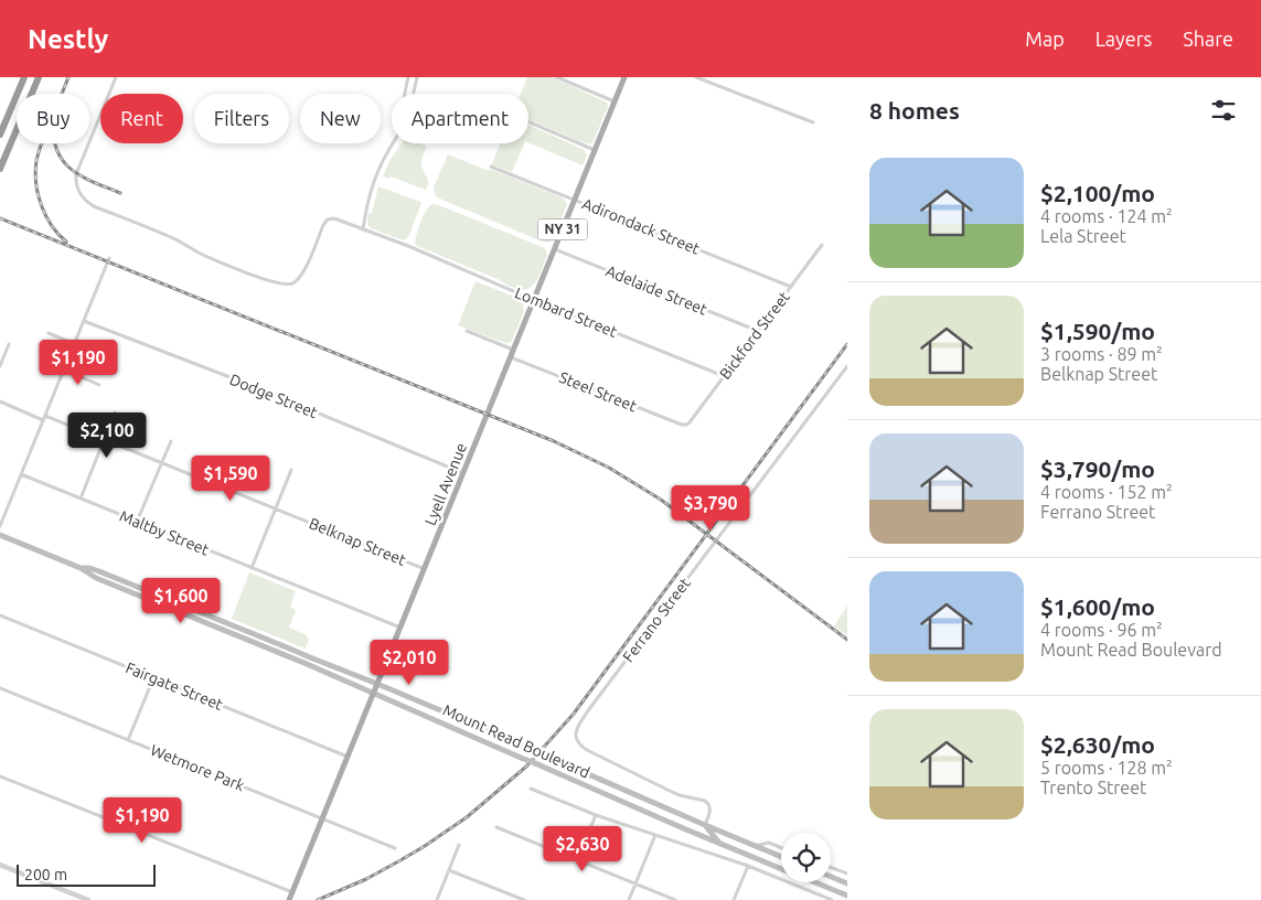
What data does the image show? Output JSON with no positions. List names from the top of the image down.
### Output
{
  "streets": {
    "main road": ["NY 31", "Lyell Avenue", "Mount Read Boulevard"],
    "street": [
      "Adirondack Street",
      "Adelaide Street",
      "Lombard Street",
      "Bickford Street",
      "Steel Street",
      "Dodge Street",
      "Maltby Street",
      "Belknap Street",
      "Ferrano Street",
      "Fairgate Street",
      "Wetmore Park"
    ]
  },
  "crossings": [
    ["Adirondack Street", "Bickford Street"],
    ["Adirondack Street", "Lyell Avenue"],
    ["Adelaide Street", "Bickford Street"],
    ["Adelaide Street", "Lyell Avenue"],
    ["Lombard Street", "Bickford Street"],
    ["Lombard Street", "Lyell Avenue"],
    ["Bickford Street", "Steel Street"],
    ["Steel Street", "Lyell Avenue"],
    ["Dodge Street", "Lyell Avenue"],
    ["Lyell Avenue", "Maltby Street"],
    ["Lyell Avenue", "Belknap Street"],
    ["Lyell Avenue", "Fairgate Street"],
    ["Lyell Avenue", "Mount Read Boulevard"],
    ["Lyell Avenue", "Wetmore Park"],
    ["Ferrano Street", "Mount Read Boulevard"]
  ],
  "scale_bar": "200 m",
  "page": {
    "header": "Nestly",
    "nav": ["Map", "Layers", "Share"],
    "heading": "8 homes",
    "chip": [
      "Buy",
      "Rent",
      "Filters",
      "New",
      "Apartment"
    ],
    "list": [
      {
        "name": "$2,100/mo",
        "note": "4 rooms · 124 m² · Lela Street"
      },
      {
        "name": "$1,590/mo",
        "note": "3 rooms · 89 m² · Belknap Street"
      },
      {
        "name": "$3,790/mo",
        "note": "4 rooms · 152 m² · Ferrano Street"
      },
      {
        "name": "$1,600/mo",
        "note": "4 rooms · 96 m² · Mount Read Boulevard"
      },
      {
        "name": "$2,630/mo",
        "note": "5 rooms · 128 m² · Trento Street"
      }
    ],
    "price": [
      "$1,190",
      "$2,100",
      "$1,590",
      "$3,790",
      "$1,600",
      "$2,010",
      "$1,190",
      "$2,630"
    ],
    "scale": "200 m"
  }
}
